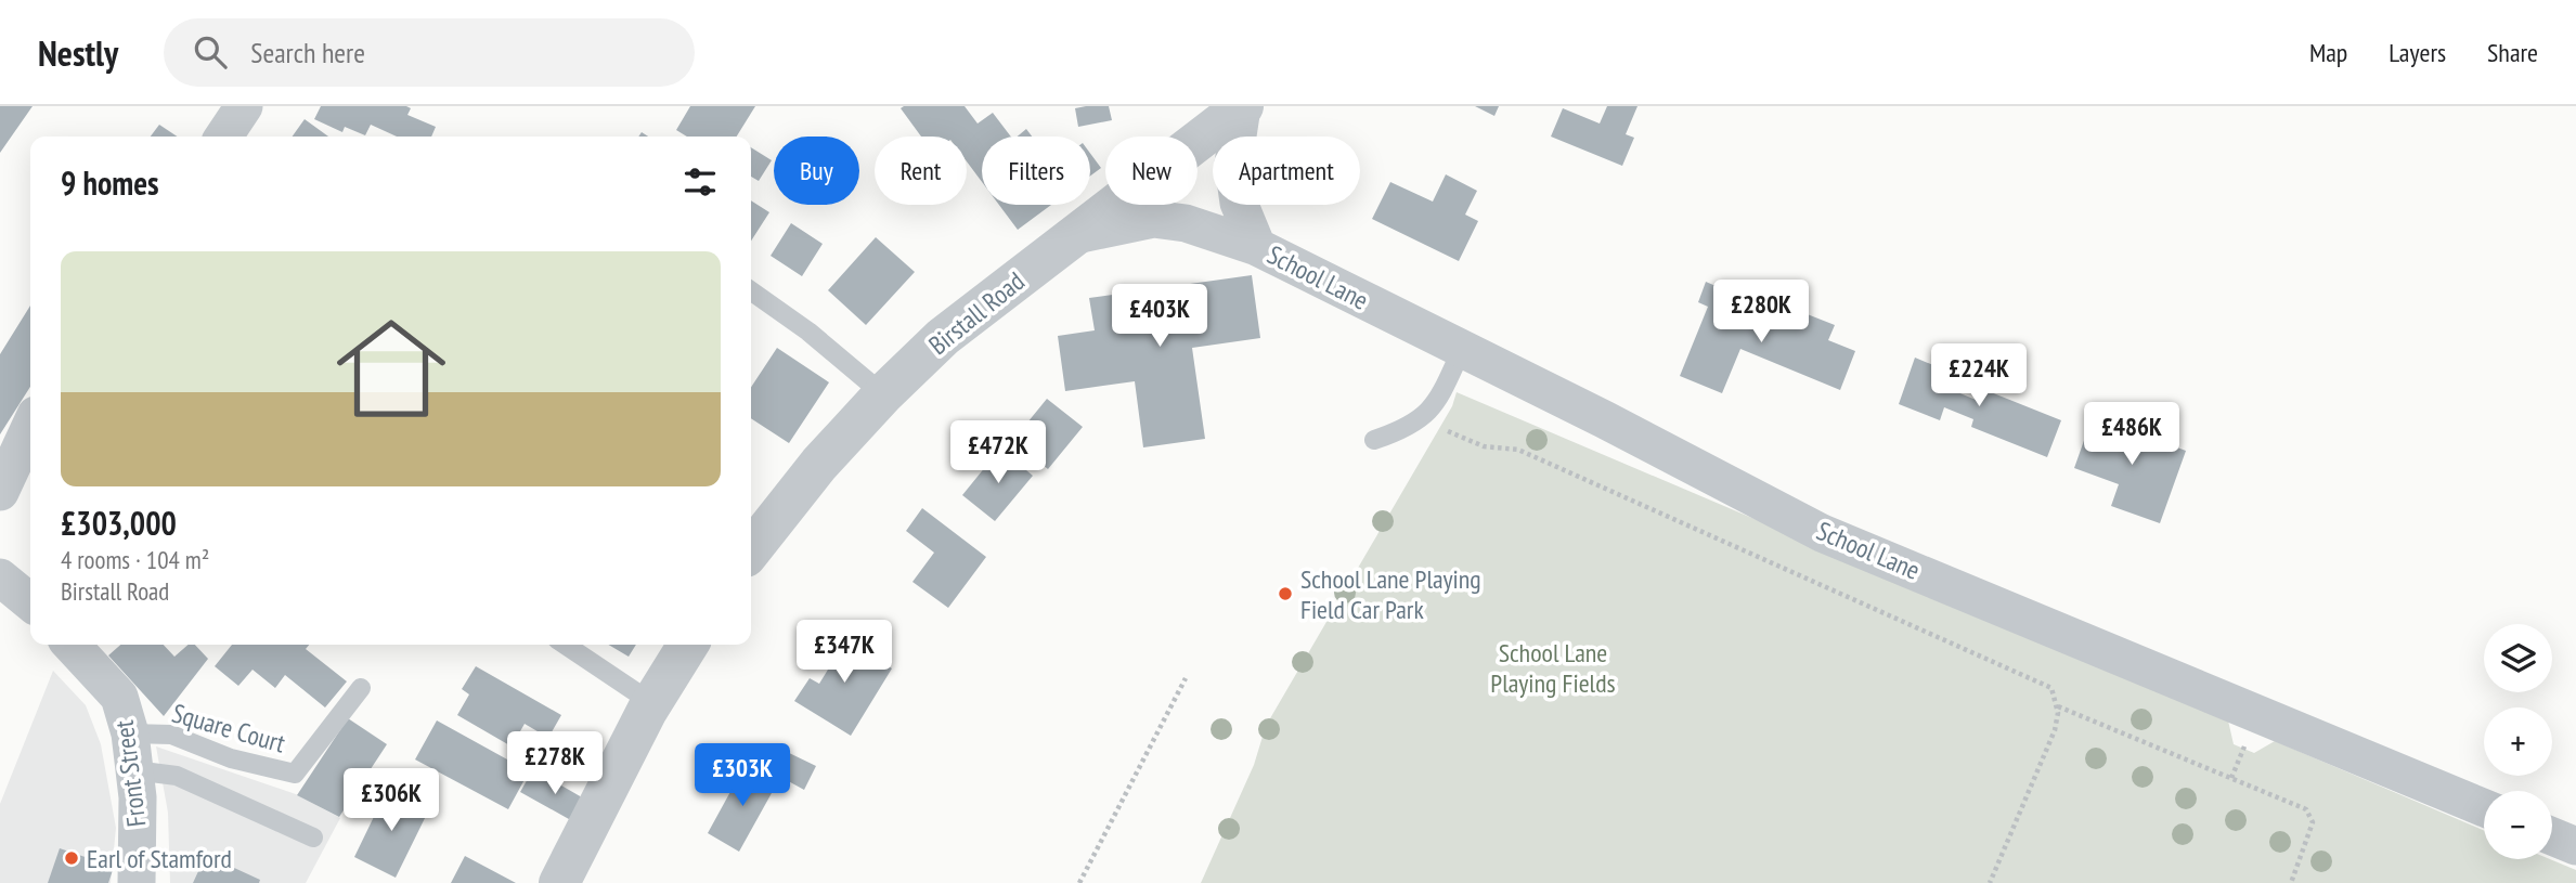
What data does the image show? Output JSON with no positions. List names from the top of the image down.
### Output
{
  "streets": {
    "street": ["School Lane", "Birstall Road", "Front Street"],
    "lane": ["Square Court"]
  },
  "crossings": [
    ["School Lane", "Birstall Road"],
    ["Square Court", "Front Street"]
  ],
  "parks": ["School Lane Playing Fields"],
  "places": ["School Lane Playing Field Car Park", "Earl of Stamford"],
  "page": {
    "header": "Nestly",
    "search": "Search here",
    "nav": ["Map", "Layers", "Share"],
    "chip": [
      "Buy",
      "Rent",
      "Filters",
      "New",
      "Apartment"
    ],
    "heading": "9 homes",
    "list": [
      {
        "name": "£303,000",
        "note": "4 rooms · 104 m² · Birstall Road"
      }
    ],
    "price": [
      "£280K",
      "£403K",
      "£224K",
      "£486K",
      "£472K",
      "£347K",
      "£278K",
      "£303K",
      "£306K"
    ],
    "map_buttons": ["+", "−"]
  }
}
